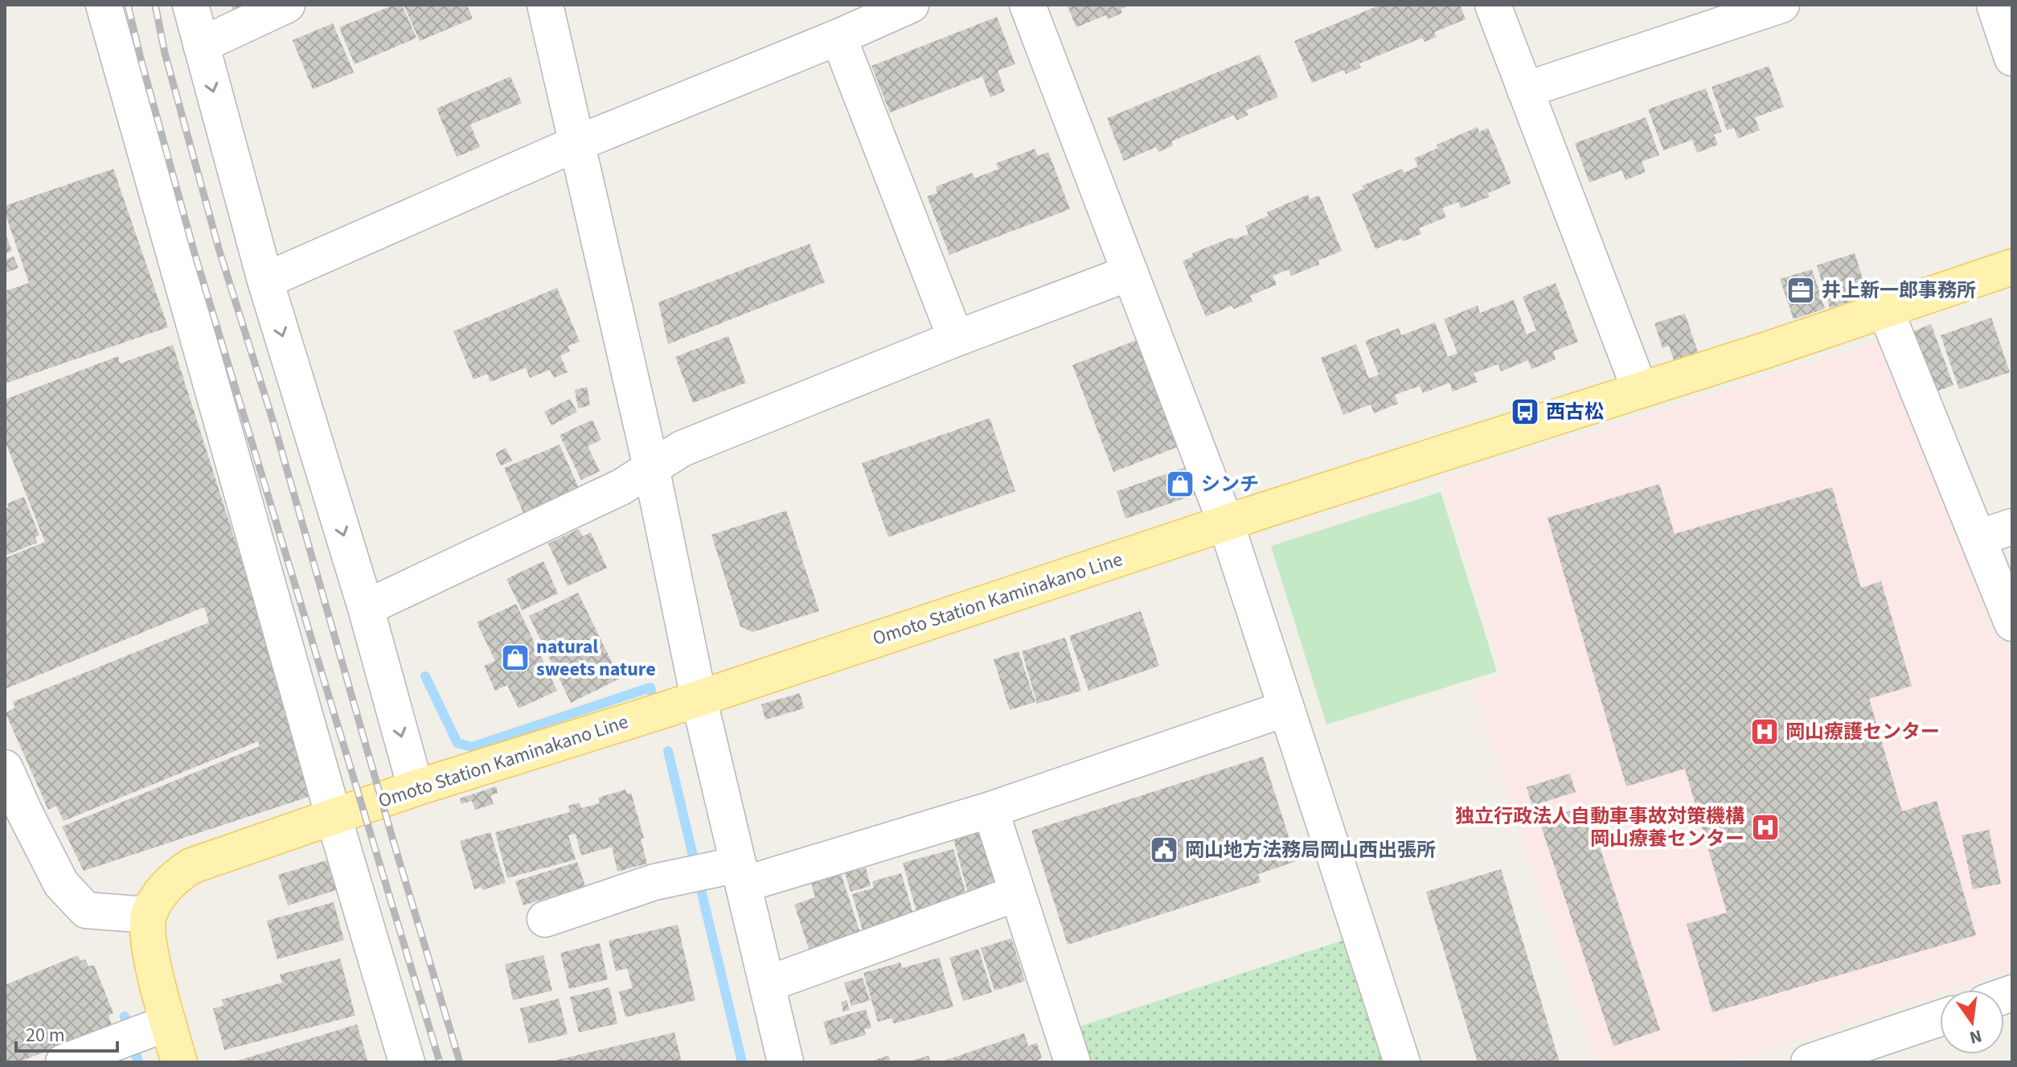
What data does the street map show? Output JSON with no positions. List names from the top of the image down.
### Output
{
  "streets": {
    "main road": ["Omoto Station Kaminakano Line"]
  },
  "places": {
    "office": ["井上新一郎事務所"],
    "bus stop": ["西古松"],
    "shop": ["シンチ", "natural sweets nature"],
    "hospital": ["岡山療護センター", "独立行政法人自動車事故対策機構 岡山療養センター"],
    "public building": ["岡山地方法務局岡山西出張所"]
  },
  "scale_bar": "20 m",
  "north": "bottom"
}
